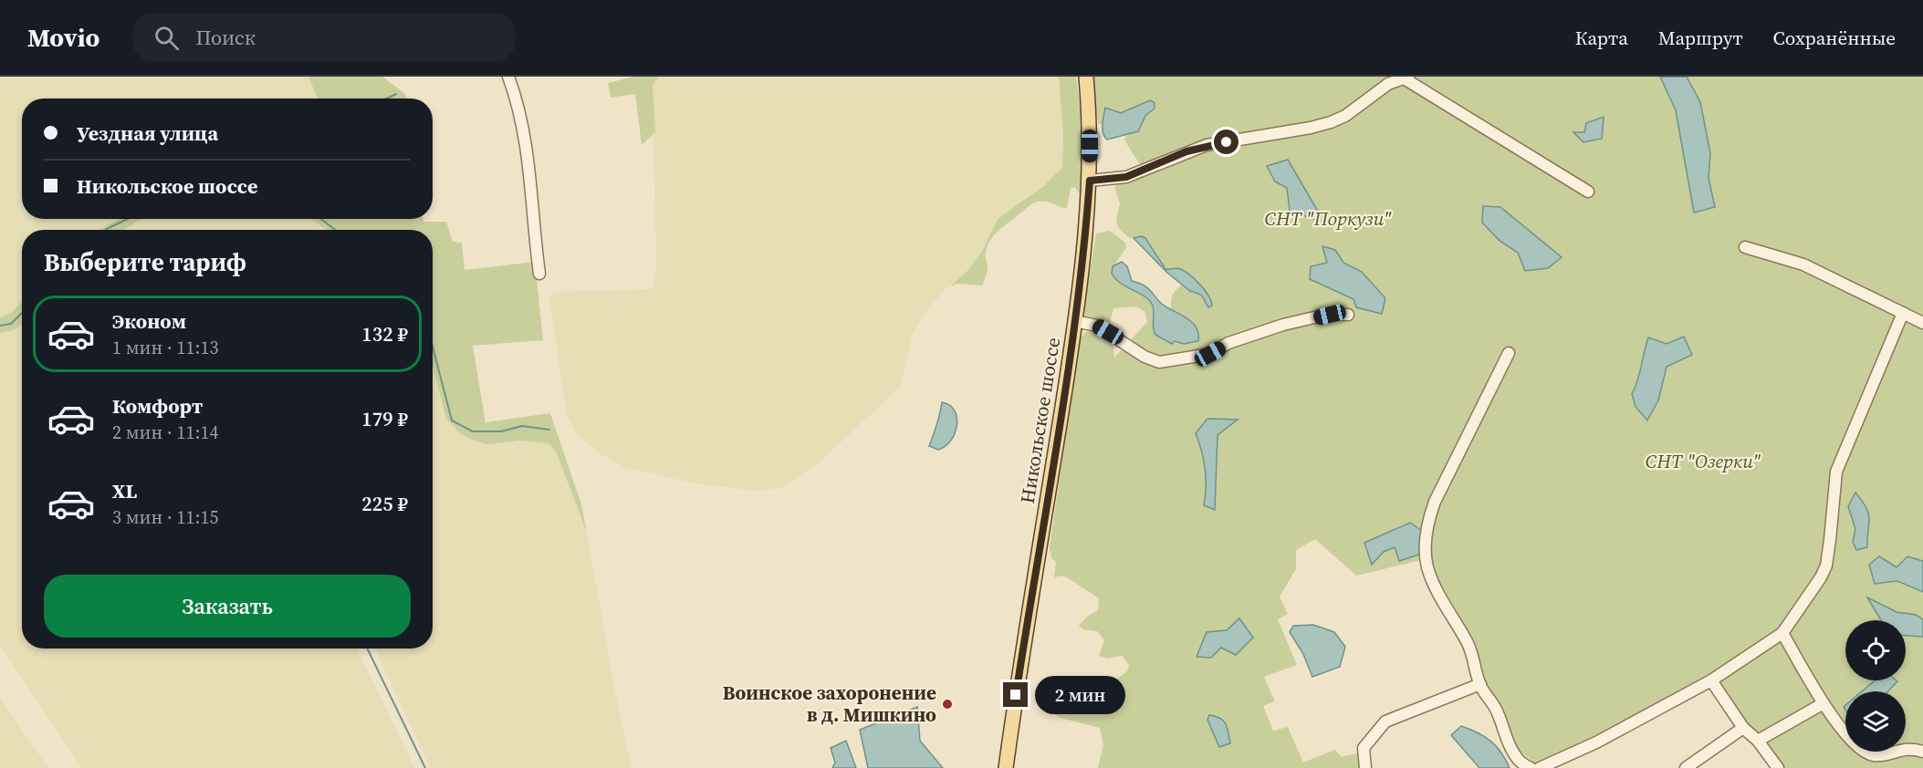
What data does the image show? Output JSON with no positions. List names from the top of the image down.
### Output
{
  "streets": {
    "main road": ["Никольское шоссе"]
  },
  "parks": ["СНТ \"Поркузи\"", "СНТ \"Озерки\""],
  "places": ["Воинское захоронение в д. Мишкино"],
  "page": {
    "header": "Movio",
    "search": "Поиск",
    "nav": ["Карта", "Маршрут", "Сохранённые"],
    "banner": ["Уездная улица", "Никольское шоссе"],
    "heading": "Выберите тариф",
    "list": [
      {
        "name": "Эконом",
        "note": "1 мин · 11:13",
        "value": "132 ₽"
      },
      {
        "name": "Комфорт",
        "note": "2 мин · 11:14",
        "value": "179 ₽"
      },
      {
        "name": "XL",
        "note": "3 мин · 11:15",
        "value": "225 ₽"
      }
    ],
    "buttons": "Заказать",
    "bubble": "2 мин"
  }
}
